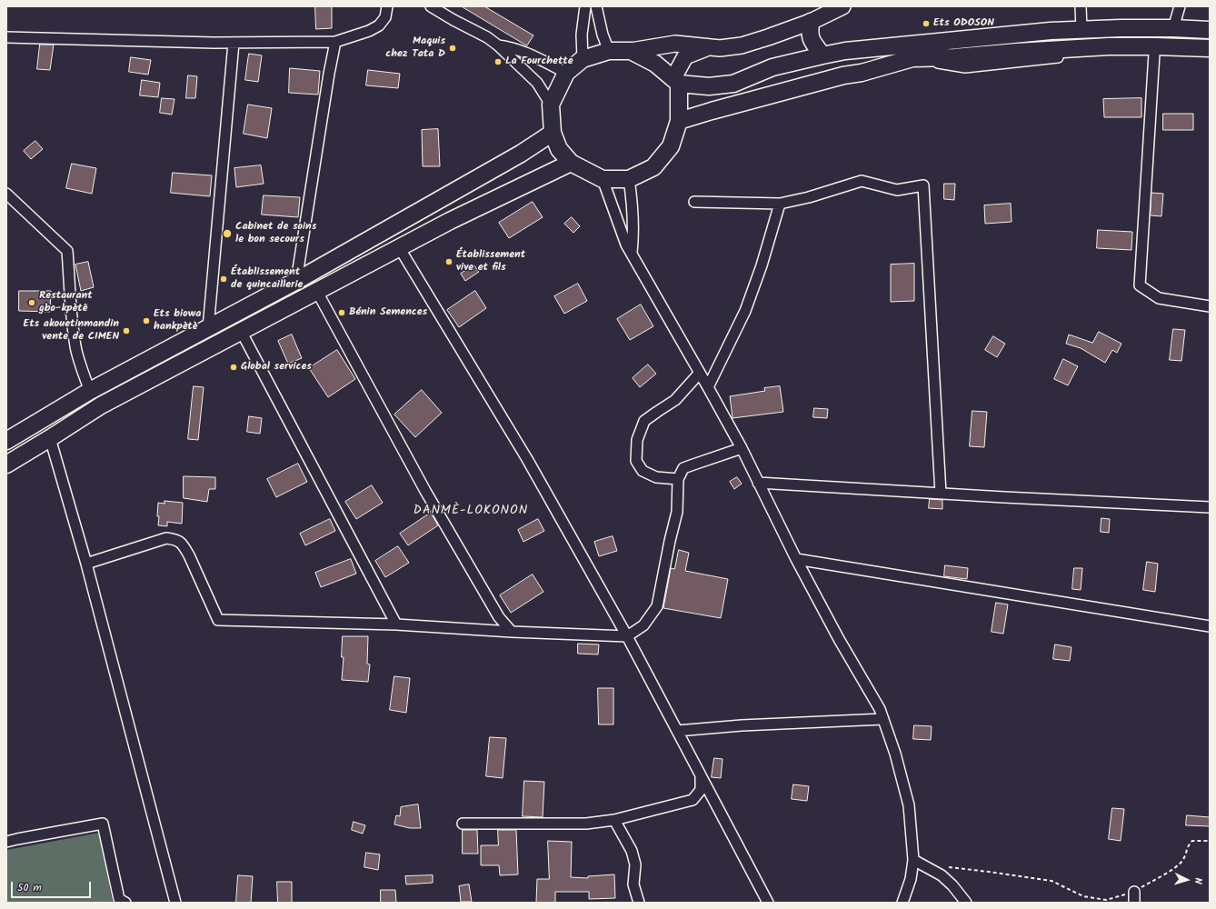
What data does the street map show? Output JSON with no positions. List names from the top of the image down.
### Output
{
  "districts": ["DANMÈ-LOKONON"],
  "places": [
    "Ets ODOSON",
    "Maquis chez Tata D",
    "La Fourchette",
    "Cabinet de soins le bon secours",
    "Établissement vive et fils",
    "Établissement de quincaillerie",
    "Restaurant gbo-kpètê",
    "Bénin Semences",
    "Ets biowa hankpètè",
    "Ets akouetinmandin vente de CIMEN",
    "Global services"
  ],
  "scale_bar": "50 m",
  "north": "right"
}
